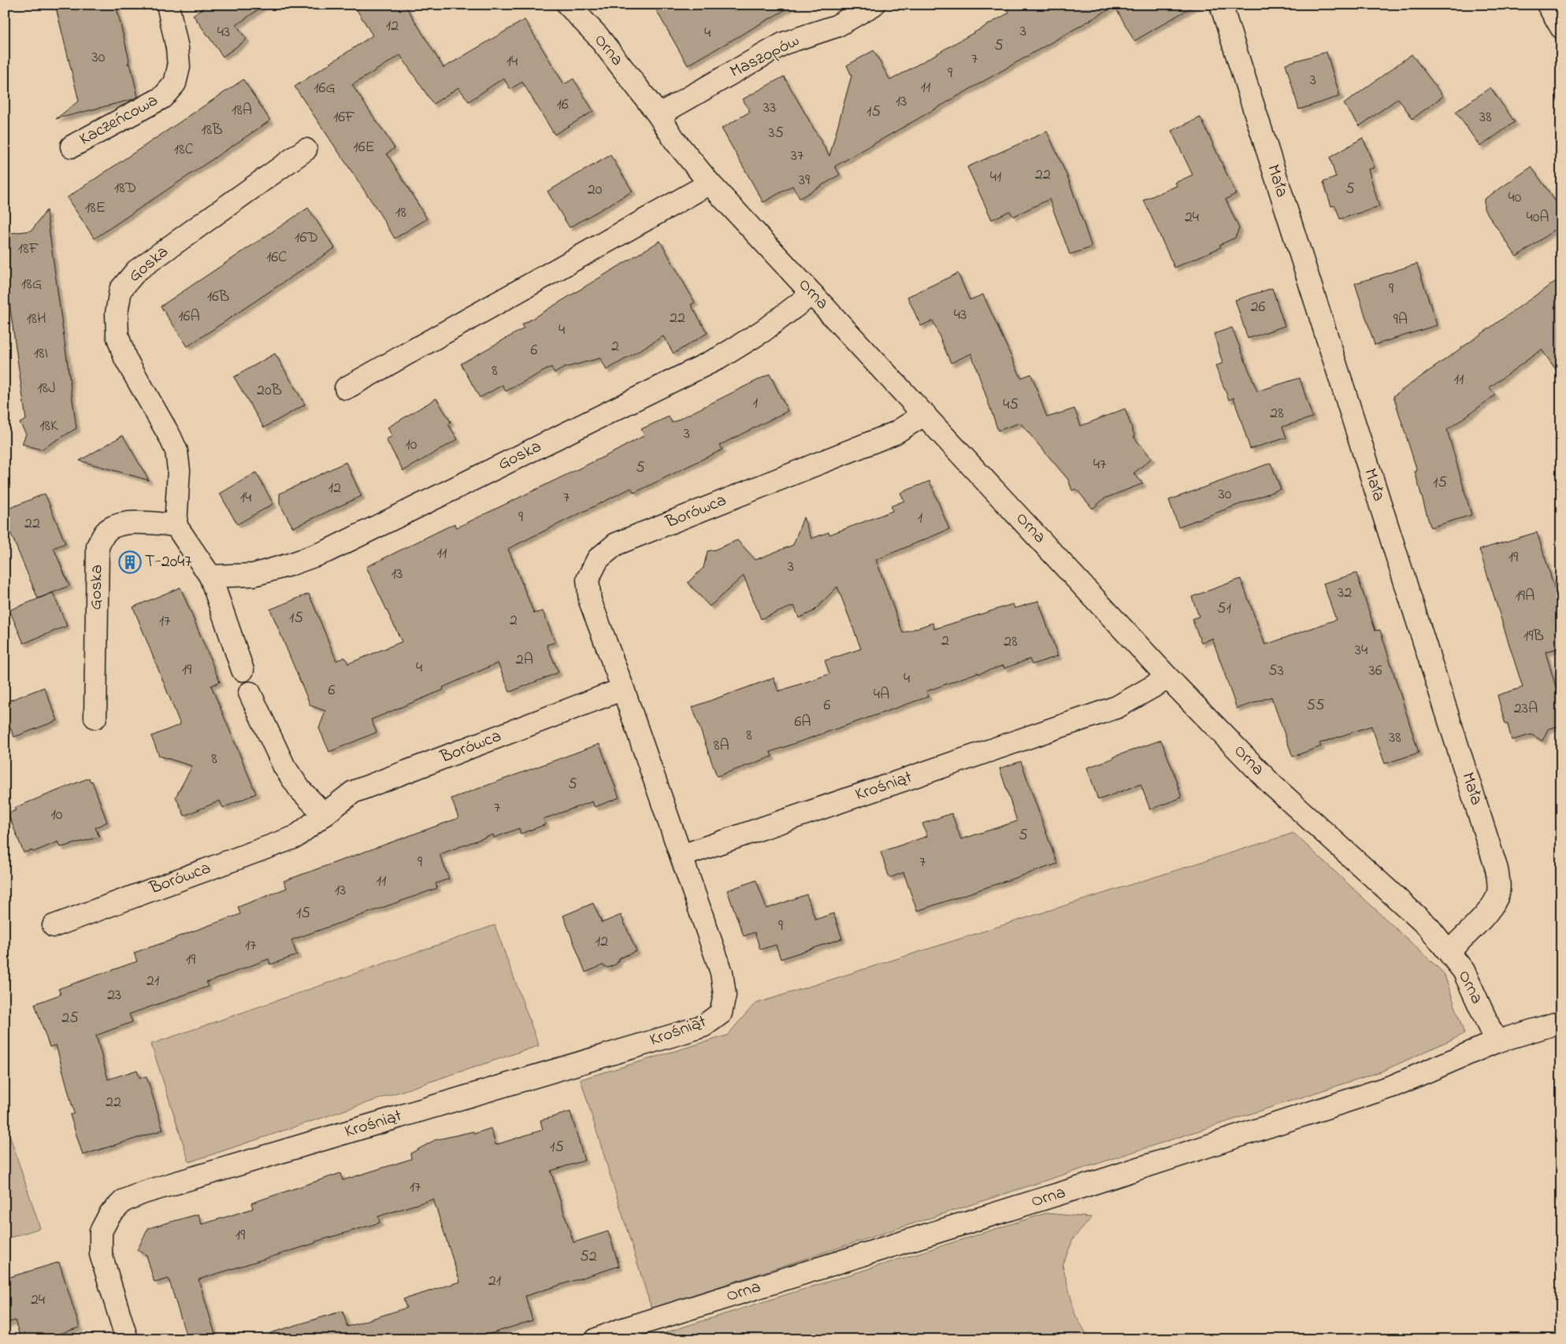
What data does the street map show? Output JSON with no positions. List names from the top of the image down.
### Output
{
  "streets": {
    "street": [
      "Orna",
      "Maszopów",
      "Kaczeńcowa",
      "Mała",
      "Goska",
      "Borówca",
      "Krośniąt"
    ]
  },
  "crossings": [
    ["Orna", "Maszopów"],
    ["Orna", "Mała"],
    ["Orna", "Goska"],
    ["Orna", "Borówca"],
    ["Orna", "Krośniąt"],
    ["Borówca", "Krośniąt"]
  ],
  "places": {
    "building": ["T-2047"]
  },
  "house_numbers": [
    "12",
    "3",
    "43",
    "4",
    "5",
    "30",
    "7",
    "14",
    "9",
    "3",
    "11",
    "16G",
    "13",
    "16",
    "33",
    "18A",
    "15",
    "16F",
    "38",
    "18B",
    "35",
    "16E",
    "18C",
    "37",
    "22",
    "41",
    "39",
    "18D",
    "5",
    "20",
    "40",
    "18E",
    "18",
    "24",
    "40A",
    "16D",
    "18F",
    "16C",
    "18G",
    "9",
    "16B",
    "26",
    "43",
    "16A",
    "22",
    "18H",
    "9A",
    "4",
    "2",
    "6",
    "18I",
    "8",
    "11",
    "18J",
    "20B",
    "1",
    "45",
    "28",
    "18K",
    "3",
    "10",
    "47",
    "5",
    "15",
    "12",
    "30",
    "14",
    "7",
    "9",
    "1",
    "22",
    "11",
    "19",
    "3",
    "13",
    "32",
    "19A",
    "51",
    "15",
    "2",
    "17",
    "19B",
    "2",
    "28",
    "34",
    "2A",
    "4",
    "19",
    "53",
    "36",
    "4",
    "6",
    "4A",
    "6",
    "55",
    "23A",
    "6A",
    "8",
    "38",
    "8A",
    "8",
    "5",
    "7",
    "10",
    "5",
    "9",
    "7",
    "11",
    "13",
    "15",
    "9",
    "12",
    "17",
    "19",
    "21",
    "23",
    "25",
    "22",
    "15",
    "17",
    "19",
    "52",
    "21",
    "24"
  ]
}
